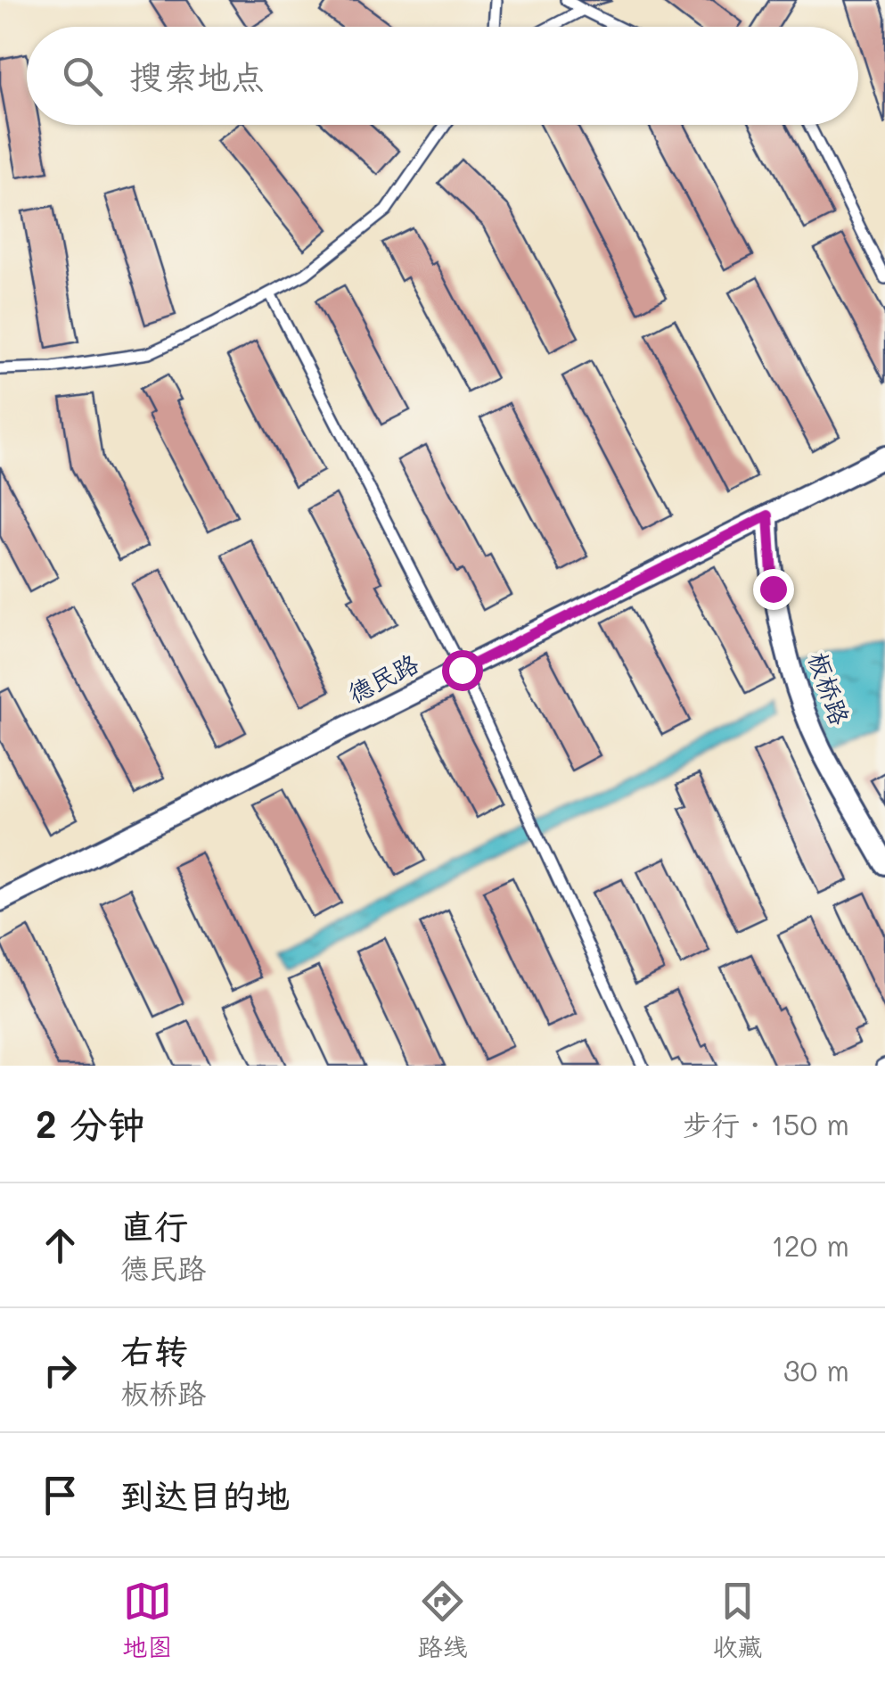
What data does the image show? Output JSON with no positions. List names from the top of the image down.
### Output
{
  "streets": {
    "street": ["德民路", "板桥路"]
  },
  "crossings": [
    ["德民路", "板桥路"]
  ],
  "page": {
    "search": "搜索地点",
    "heading": ["2 分钟", "步行 · 150 m"],
    "list": [
      ["直行", "德民路", "120 m"],
      ["右转", "板桥路", "30 m"],
      "到达目的地"
    ],
    "nav": ["地图", "路线", "收藏"]
  }
}
